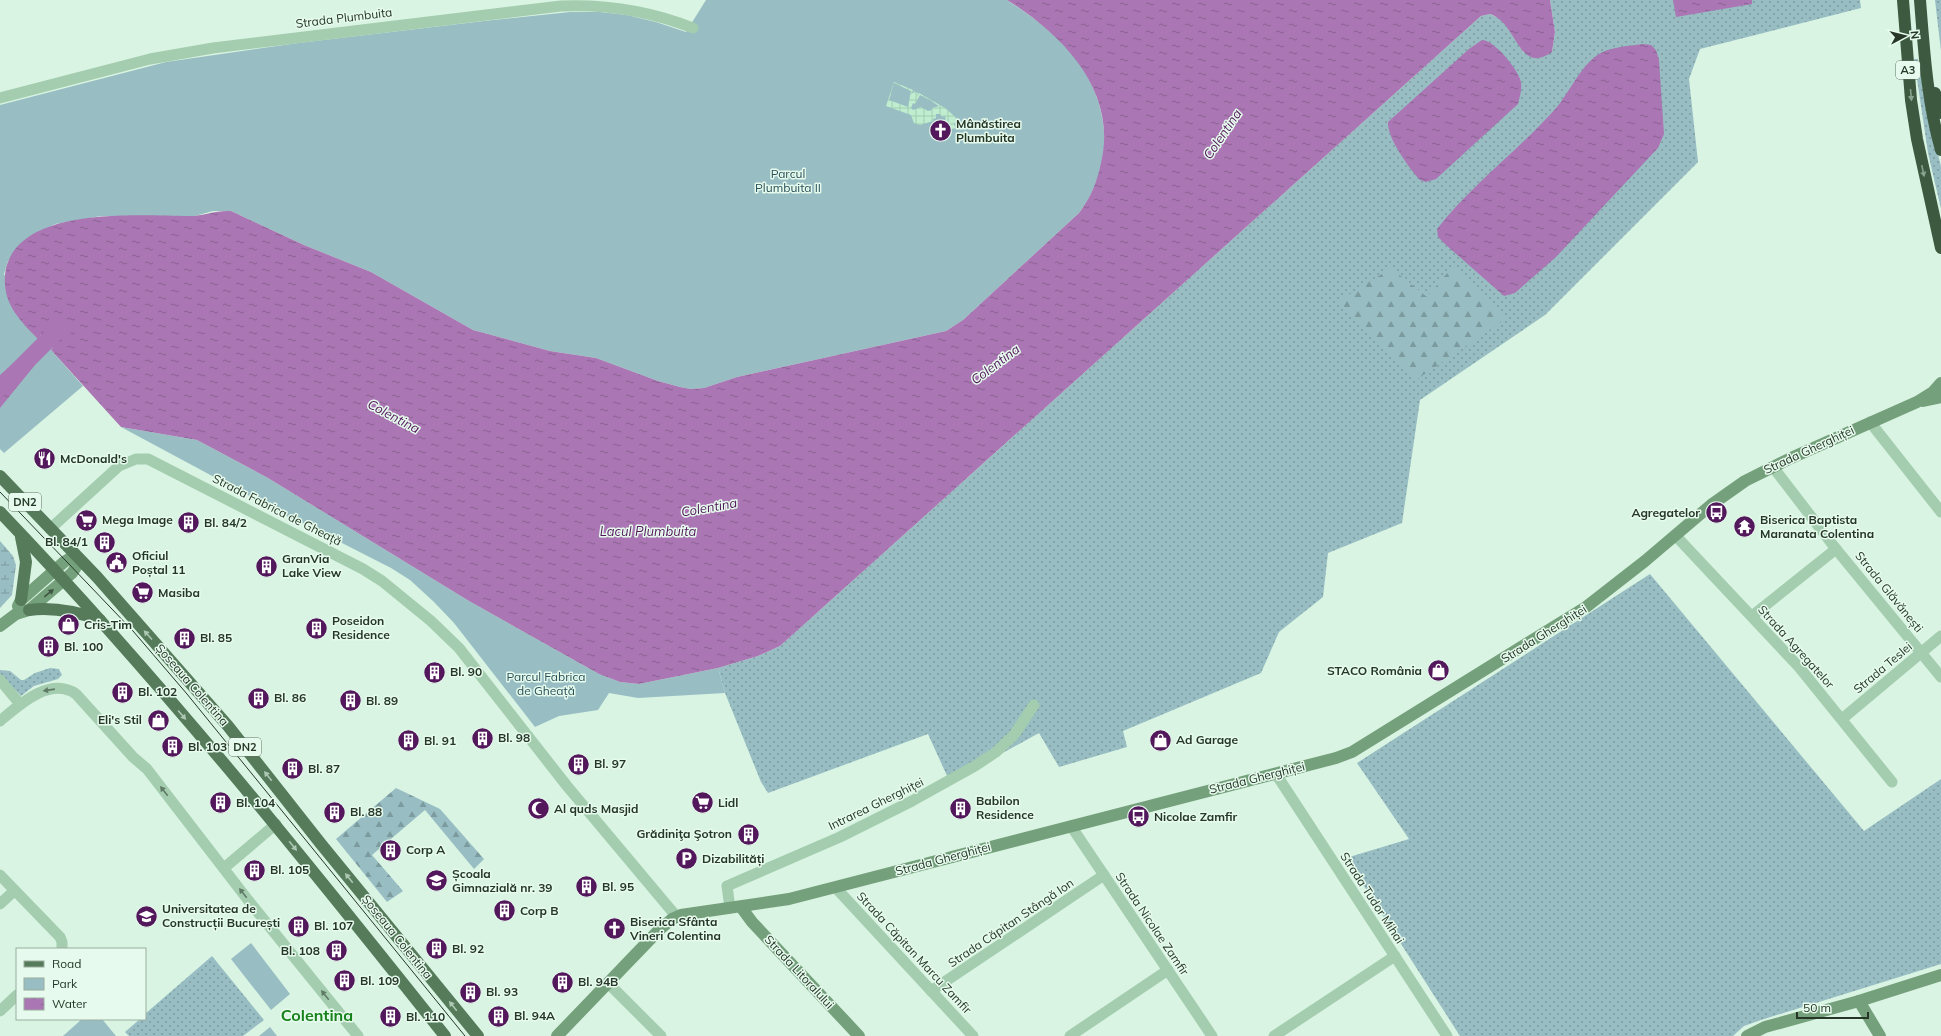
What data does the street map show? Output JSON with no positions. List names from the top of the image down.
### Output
{
  "streets": {
    "highway": ["A3"],
    "main road": [
      "Strada Gherghiței",
      "DN2",
      "Șoseaua Colentina",
      "Strada Litoralului"
    ],
    "street": [
      "Strada Plumbuita",
      "Strada Fabrica de Gheață",
      "Strada Glăvănești",
      "Strada Agregatelor",
      "Strada Teslei",
      "Intrarea Gherghiței",
      "Strada Tudor Mihai",
      "Strada Căpitan Stângă Ion",
      "Strada Nicolae Zamfir",
      "Strada Căpitan Marcu Zamfir"
    ]
  },
  "crossings": [
    ["Strada Gherghiței", "Strada Fabrica de Gheață"],
    ["Strada Gherghiței", "Strada Glăvănești"],
    ["Strada Gherghiței", "Strada Agregatelor"],
    ["Strada Gherghiței", "Intrarea Gherghiței"],
    ["Strada Gherghiței", "Strada Tudor Mihai"],
    ["Strada Gherghiței", "Strada Nicolae Zamfir"],
    ["Strada Gherghiței", "Strada Căpitan Marcu Zamfir"],
    ["Strada Gherghiței", "Strada Litoralului"],
    ["Strada Fabrica de Gheață", "Șoseaua Colentina"],
    ["Strada Glăvănești", "Strada Teslei"],
    ["Strada Agregatelor", "Strada Teslei"],
    ["Intrarea Gherghiței", "Strada Litoralului"],
    ["Strada Căpitan Stângă Ion", "Strada Nicolae Zamfir"],
    ["Strada Căpitan Stângă Ion", "Strada Căpitan Marcu Zamfir"]
  ],
  "districts": ["Colentina"],
  "water": ["Colentina", "Lacul Plumbuita"],
  "parks": ["Parcul Plumbuita II", "Parcul Fabrica de Gheață"],
  "places": {
    "church": ["Mânăstirea Plumbuita", "Biserica Sfânta Vineri Colentina"],
    "restaurant": ["McDonald's"],
    "bus stop": ["Agregatelor", "Nicolae Zamfir"],
    "supermarket": ["Mega Image", "Masiba", "Lidl"],
    "building": [
      "Bl. 84/2",
      "Bl. 84/1",
      "GranVia Lake View",
      "Poseidon Residence",
      "Bl. 85",
      "Bl. 100",
      "Bl. 90",
      "Bl. 102",
      "Bl. 86",
      "Bl. 89",
      "Bl. 98",
      "Bl. 91",
      "Bl. 103",
      "Bl. 97",
      "Bl. 87",
      "Bl. 104",
      "Babilon Residence",
      "Bl. 88",
      "Grădiniţa Şotron",
      "Corp A",
      "Bl. 105",
      "Bl. 95",
      "Corp B",
      "Bl. 107",
      "Bl. 92",
      "Bl. 108",
      "Bl. 109",
      "Bl. 94B",
      "Bl. 93",
      "Bl. 94A",
      "Bl. 110"
    ],
    "temple": ["Biserica Baptista Maranata Colentina"],
    "public building": ["Oficiul Poștal 11"],
    "shop": [
      "Cris-Tim",
      "STACO România",
      "Eli's Stil",
      "Ad Garage"
    ],
    "mosque": ["Al quds Masjid"],
    "parking": ["Dizabilități"],
    "school or university": ["Școala Gimnazială nr. 39", "Universitatea de Construcții București"]
  },
  "legend": ["Road", "Park", "Water"],
  "scale_bar": "50 m",
  "north": "right"
}
